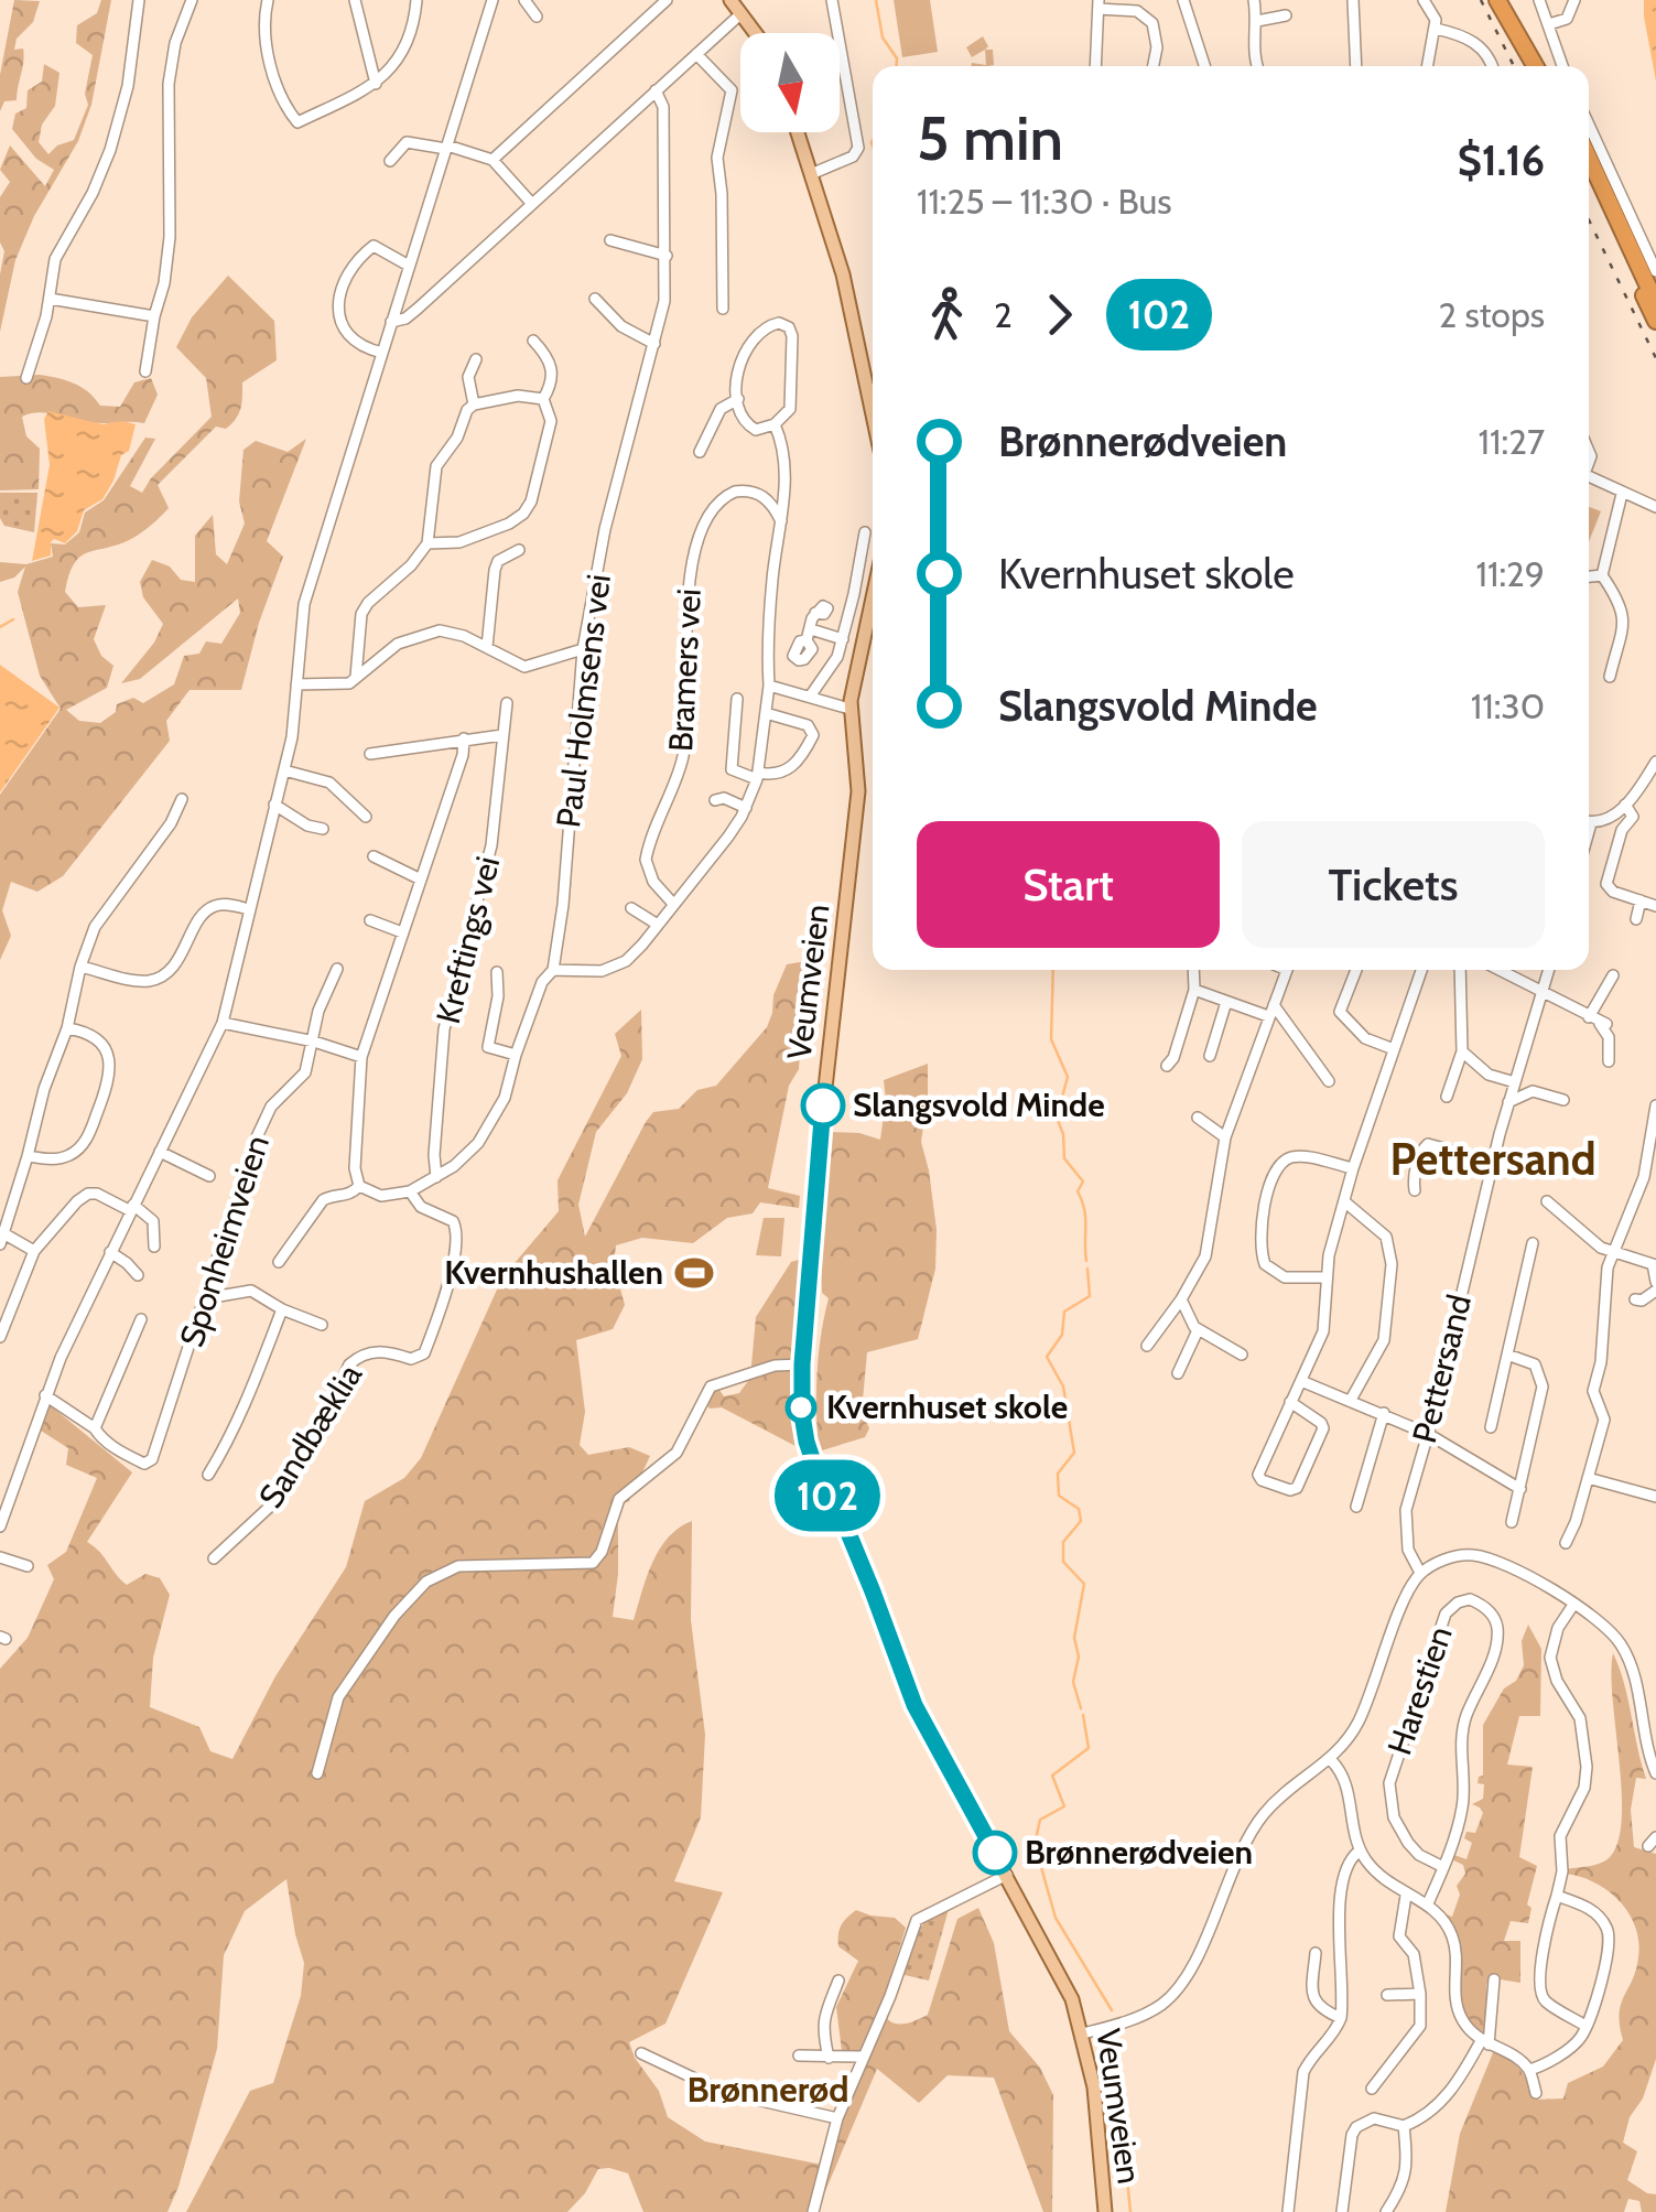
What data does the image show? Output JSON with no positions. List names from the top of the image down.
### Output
{
  "streets": {
    "main road": ["Veumveien"],
    "street": [
      "Bramers vei",
      "Paul Holmsens vei",
      "Kreftings vei",
      "Sponheimveien",
      "Pettersand",
      "Sandbæklia",
      "Harestien"
    ]
  },
  "crossings": [
    ["Paul Holmsens vei", "Kreftings vei"],
    ["Paul Holmsens vei", "Sandbæklia"]
  ],
  "districts": ["Pettersand", "Brønnerød"],
  "places": {
    "other": ["Slangsvold Minde", "Kvernhuset skole", "Brønnerødveien"],
    "sports": ["Kvernhushallen"]
  },
  "lines": ["bus line 102"],
  "north": "bottom",
  "page": {
    "on_map": "102",
    "heading": ["5 min", "11:25 – 11:30 · Bus", "$1.16"],
    "legs": ["2", "102", "2 stops"],
    "list": [
      {
        "name": "Brønnerødveien",
        "value": "11:27"
      },
      {
        "name": "Kvernhuset skole",
        "value": "11:29"
      },
      {
        "name": "Slangsvold Minde",
        "value": "11:30"
      }
    ],
    "buttons": ["Start", "Tickets"]
  }
}
